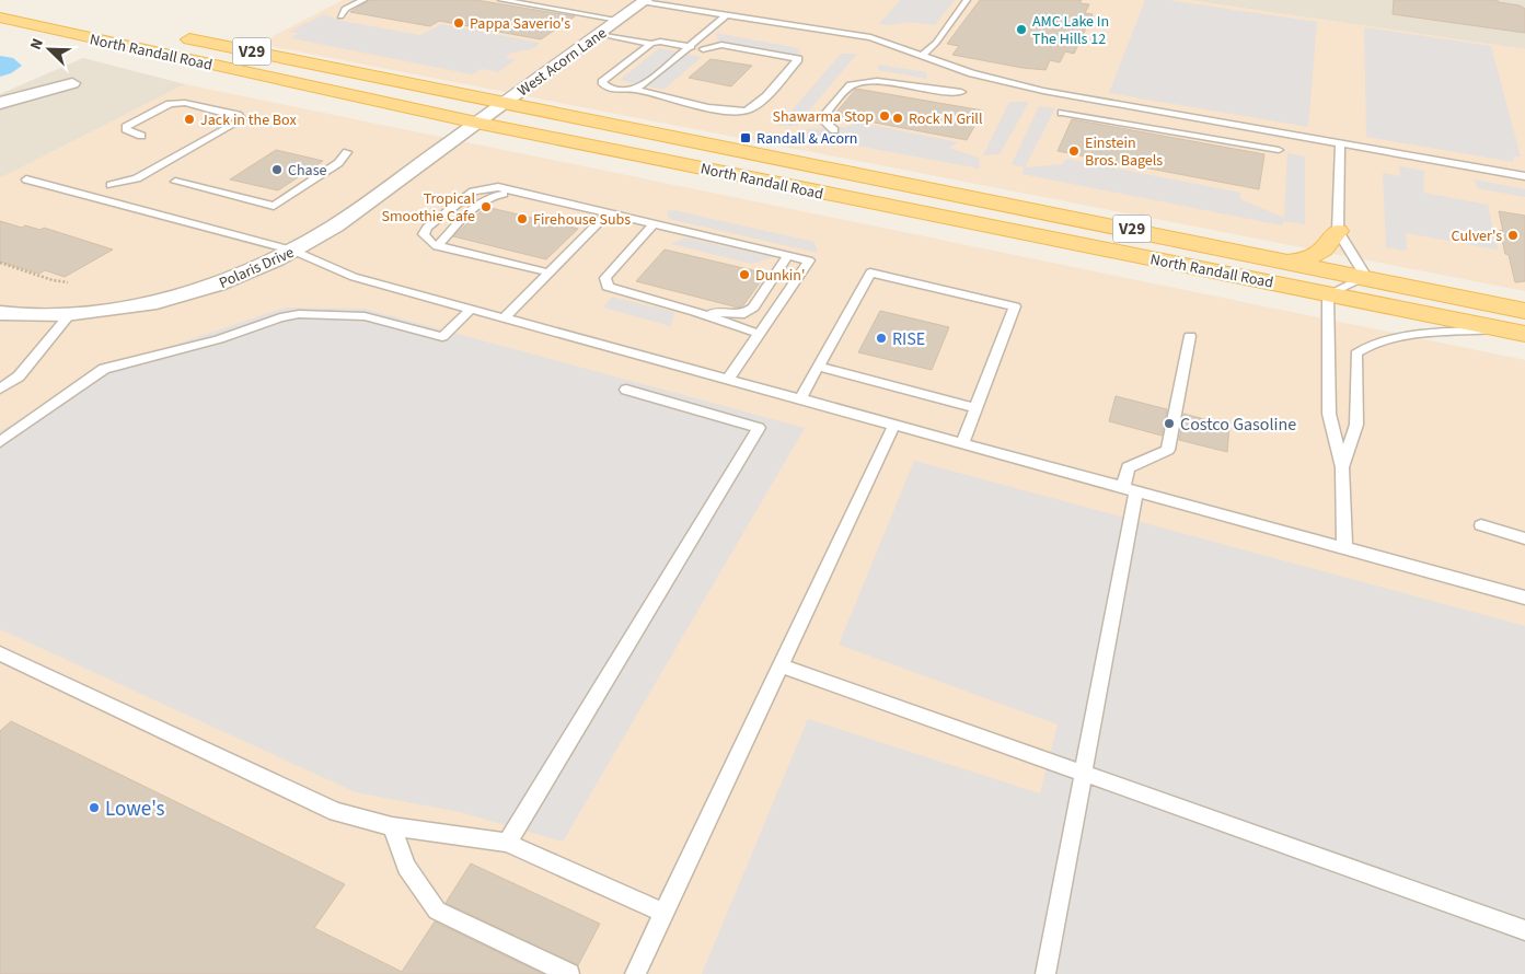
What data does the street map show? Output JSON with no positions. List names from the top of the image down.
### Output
{
  "streets": {
    "main road": ["North Randall Road", "V29"],
    "street": ["West Acorn Lane", "Polaris Drive"]
  },
  "crossings": [
    ["North Randall Road", "West Acorn Lane"],
    ["North Randall Road", "Polaris Drive"],
    ["West Acorn Lane", "Polaris Drive"]
  ],
  "places": {
    "other": [
      "Pappa Saverio's",
      "AMC Lake In The Hills 12",
      "Shawarma Stop",
      "Rock N Grill",
      "Jack in the Box",
      "Einstein Bros. Bagels",
      "Chase",
      "Tropical Smoothie Cafe",
      "Firehouse Subs",
      "Culver's",
      "Dunkin'",
      "RISE",
      "Costco Gasoline",
      "Lowe's"
    ],
    "transit": ["Randall & Acorn"]
  },
  "north": "top left"
}
